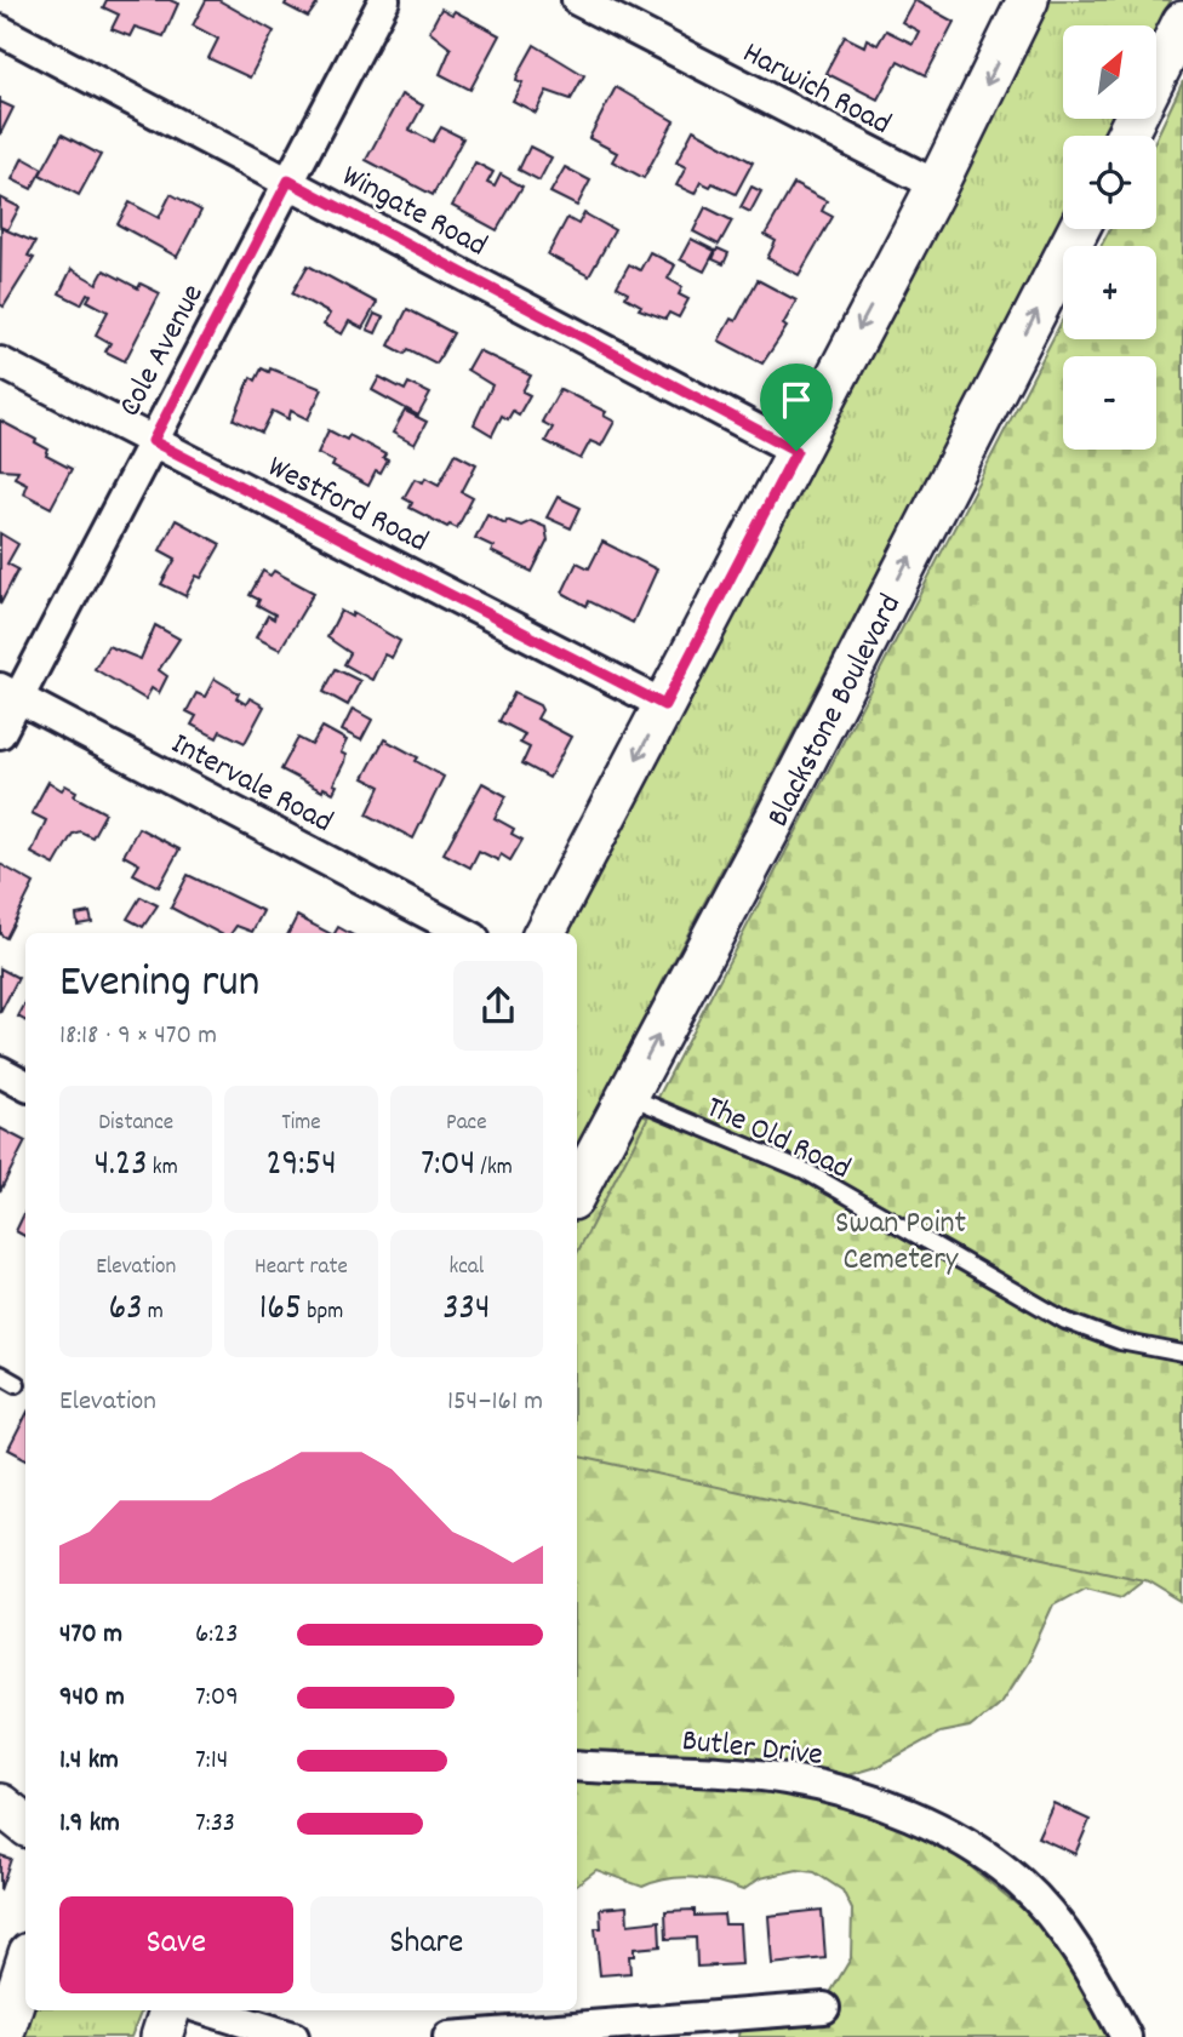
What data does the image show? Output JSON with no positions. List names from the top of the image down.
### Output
{
  "streets": {
    "main road": ["Blackstone Boulevard"],
    "street": [
      "Harwich Road",
      "Wingate Road",
      "Cole Avenue",
      "Westford Road",
      "Intervale Road",
      "Butler Drive"
    ],
    "lane": ["The Old Road"]
  },
  "crossings": [
    ["Wingate Road", "Cole Avenue"],
    ["Cole Avenue", "Westford Road"],
    ["Cole Avenue", "Intervale Road"],
    ["Blackstone Boulevard", "The Old Road"]
  ],
  "parks": ["Swan Point Cemetery"],
  "north": "top right",
  "page": {
    "map_buttons": ["+", "−"],
    "heading": ["Evening run", "18:18 · 9 × 470 m"],
    "stats": [
      ["Distance", "4.23 km"],
      ["Time", "29:54"],
      ["Pace", "7:04 /km"],
      ["Elevation", "63 m"],
      ["Heart rate", "165 bpm"],
      ["kcal", "334"]
    ],
    "chart": ["Elevation", "154–161 m"],
    "list": [
      {
        "name": "470 m",
        "note": "6:23"
      },
      {
        "name": "940 m",
        "note": "7:09"
      },
      {
        "name": "1.4 km",
        "note": "7:14"
      },
      {
        "name": "1.9 km",
        "note": "7:33"
      }
    ],
    "buttons": ["Save", "Share"]
  }
}
